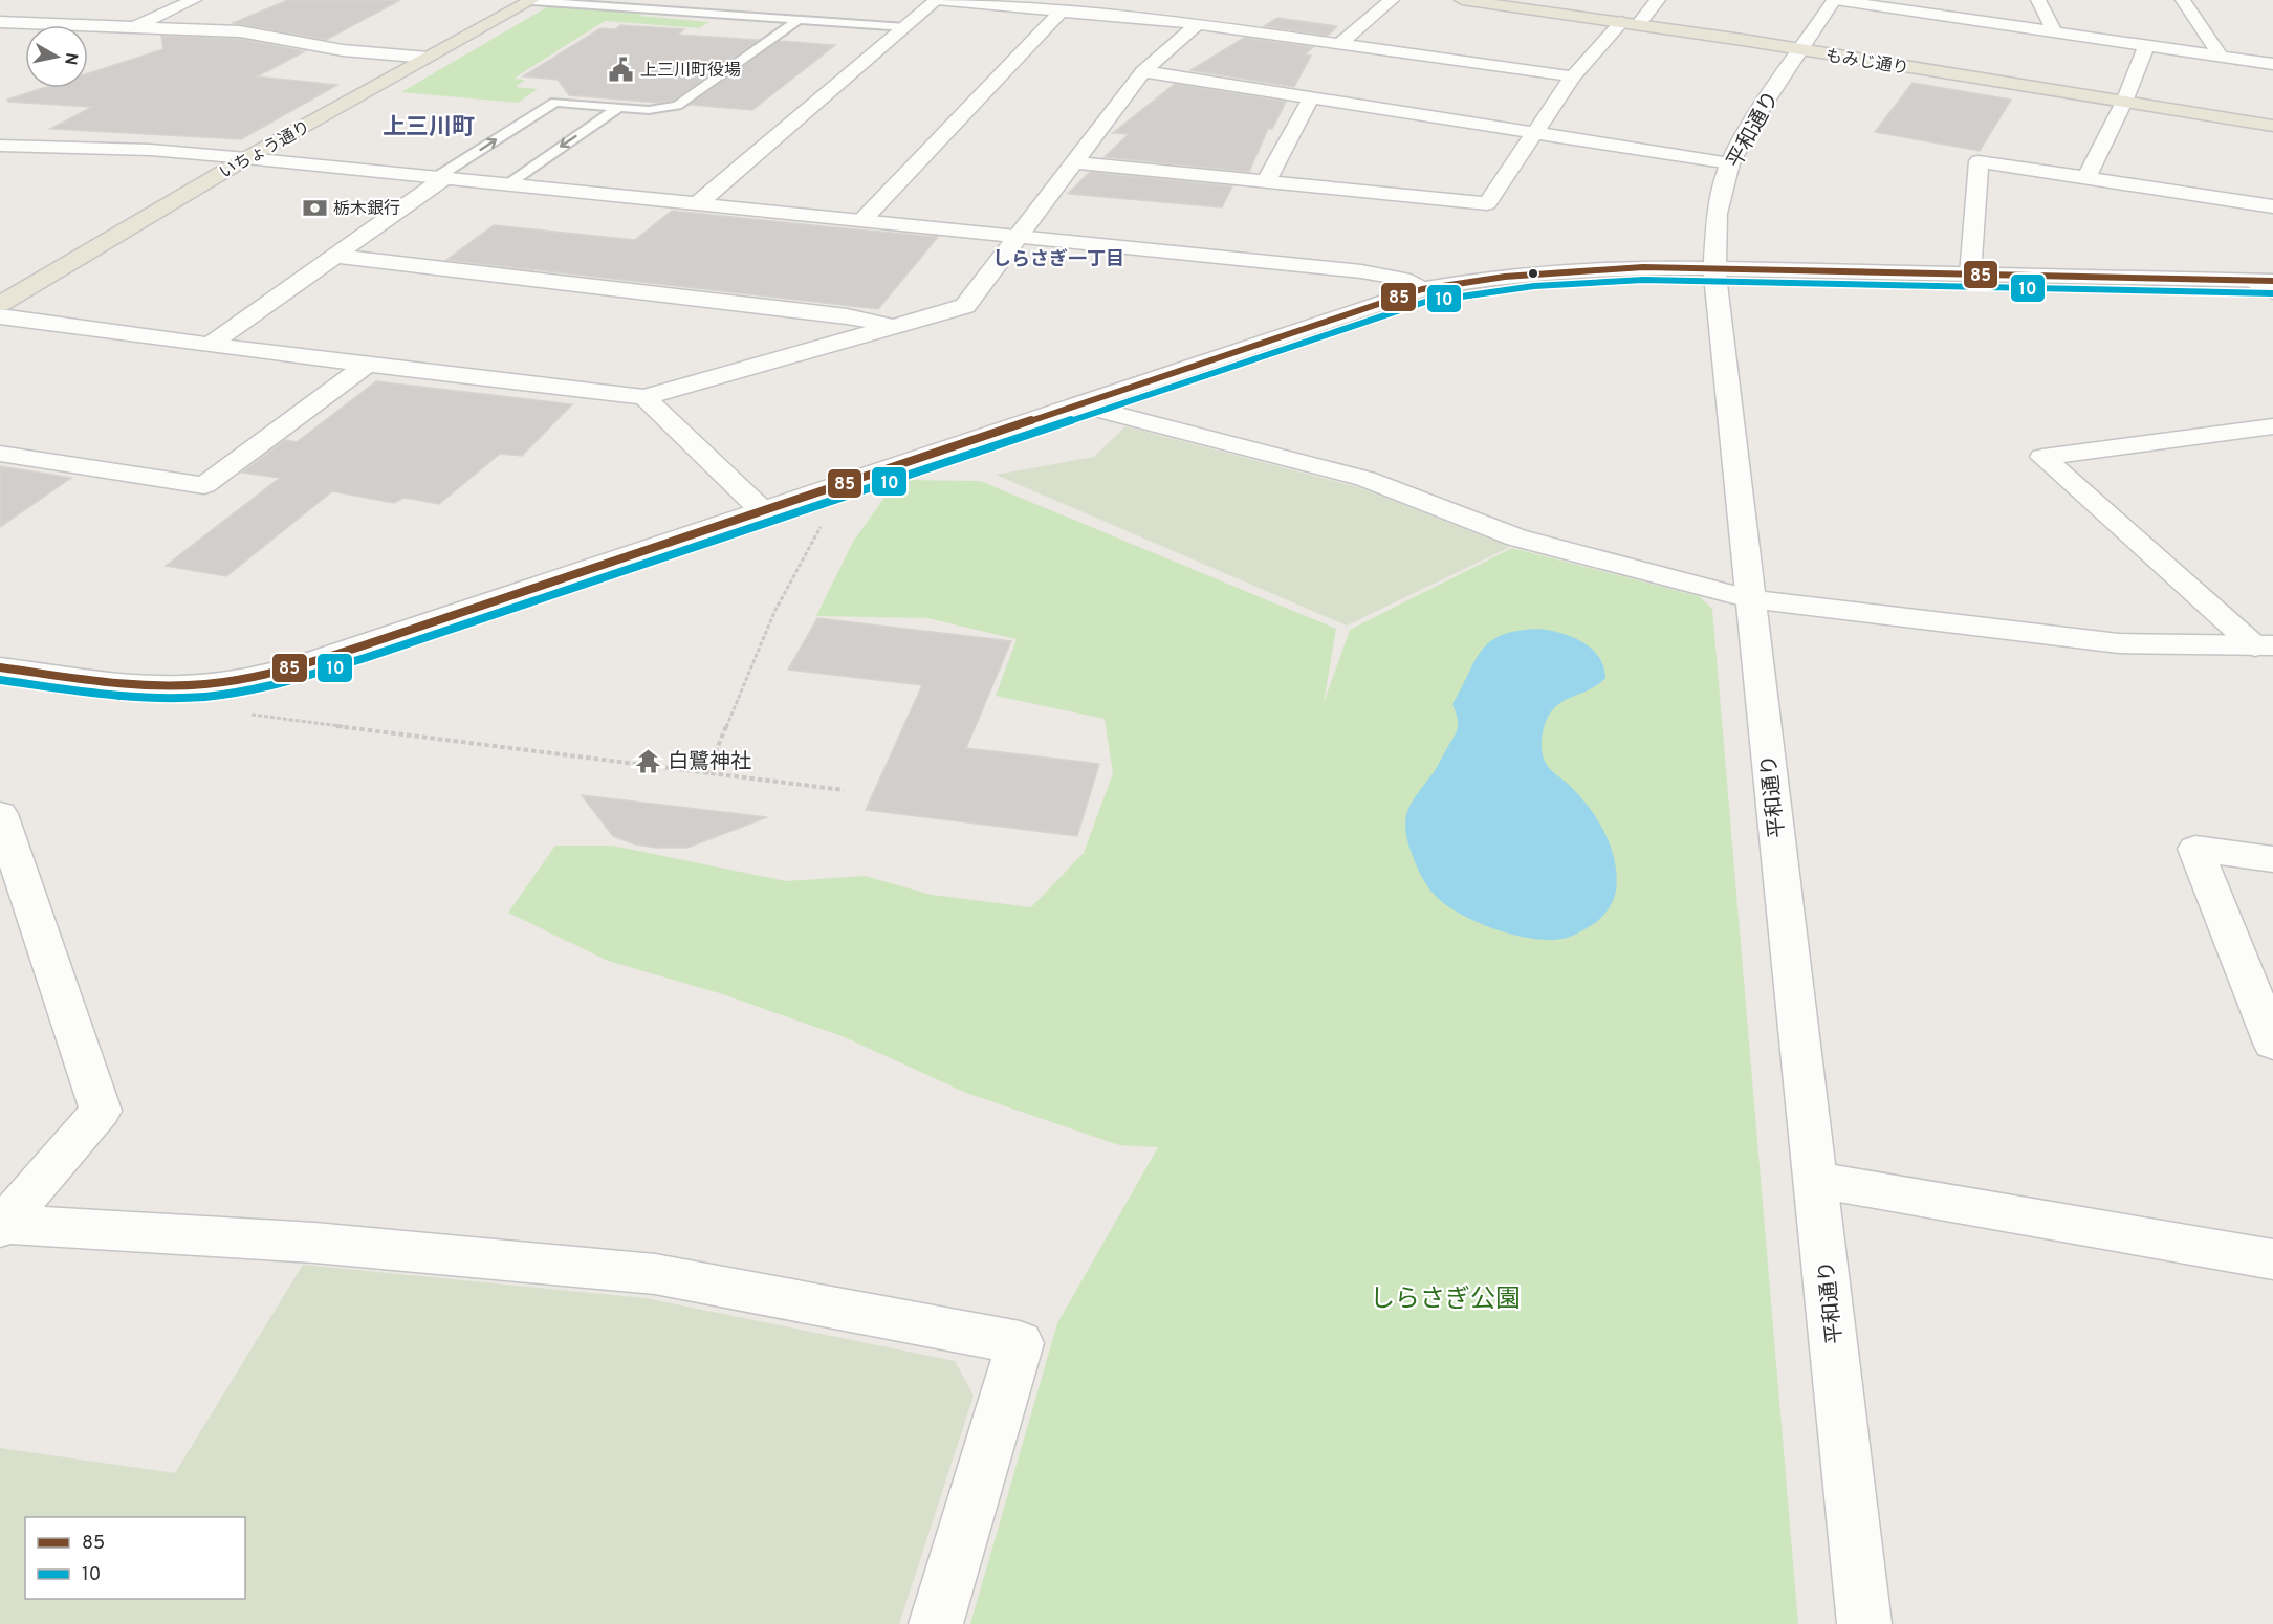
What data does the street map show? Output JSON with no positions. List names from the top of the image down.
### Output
{
  "streets": {
    "main road": ["もみじ通り", "いちょう通り"],
    "street": ["平和通り"]
  },
  "crossings": [
    ["もみじ通り", "平和通り"]
  ],
  "districts": ["上三川町", "しらさぎ一丁目"],
  "parks": ["しらさぎ公園"],
  "places": {
    "public building": ["上三川町役場"],
    "bank": ["栃木銀行"],
    "temple": ["白鷺神社"]
  },
  "lines": ["transit line 85", "transit line 10"],
  "legend": ["85", "10"],
  "north": "right"
}
